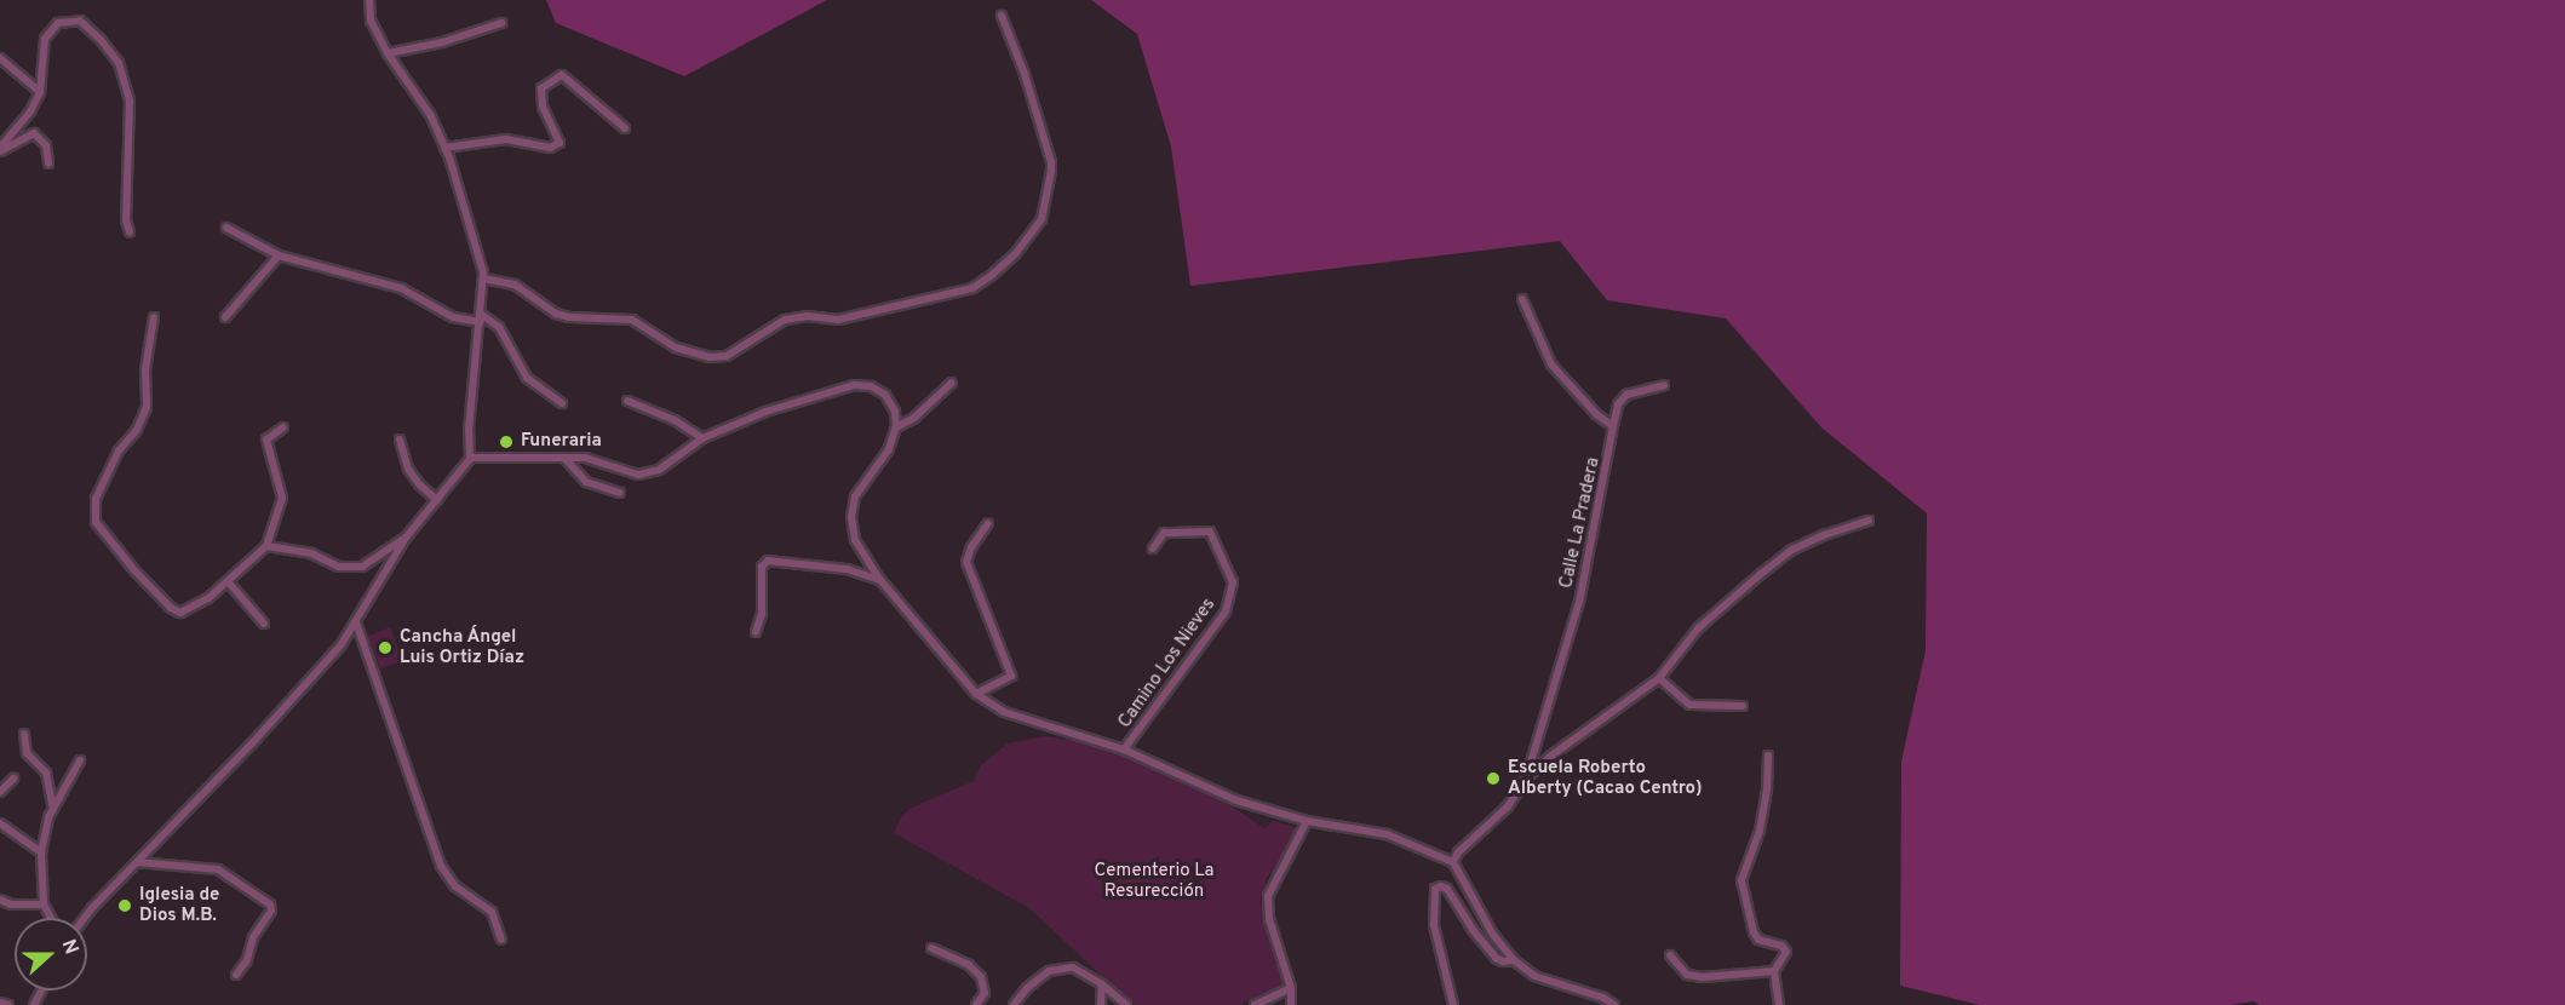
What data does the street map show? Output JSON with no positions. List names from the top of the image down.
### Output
{
  "streets": {
    "street": ["Calle La Pradera", "Camino Los Nieves"]
  },
  "parks": ["Cementerio La Resurección"],
  "places": [
    "Funeraria",
    "Cancha Ángel Luis Ortiz Díaz",
    "Escuela Roberto Alberty (Cacao Centro)",
    "Iglesia de Dios M.B."
  ],
  "north": "right"
}
